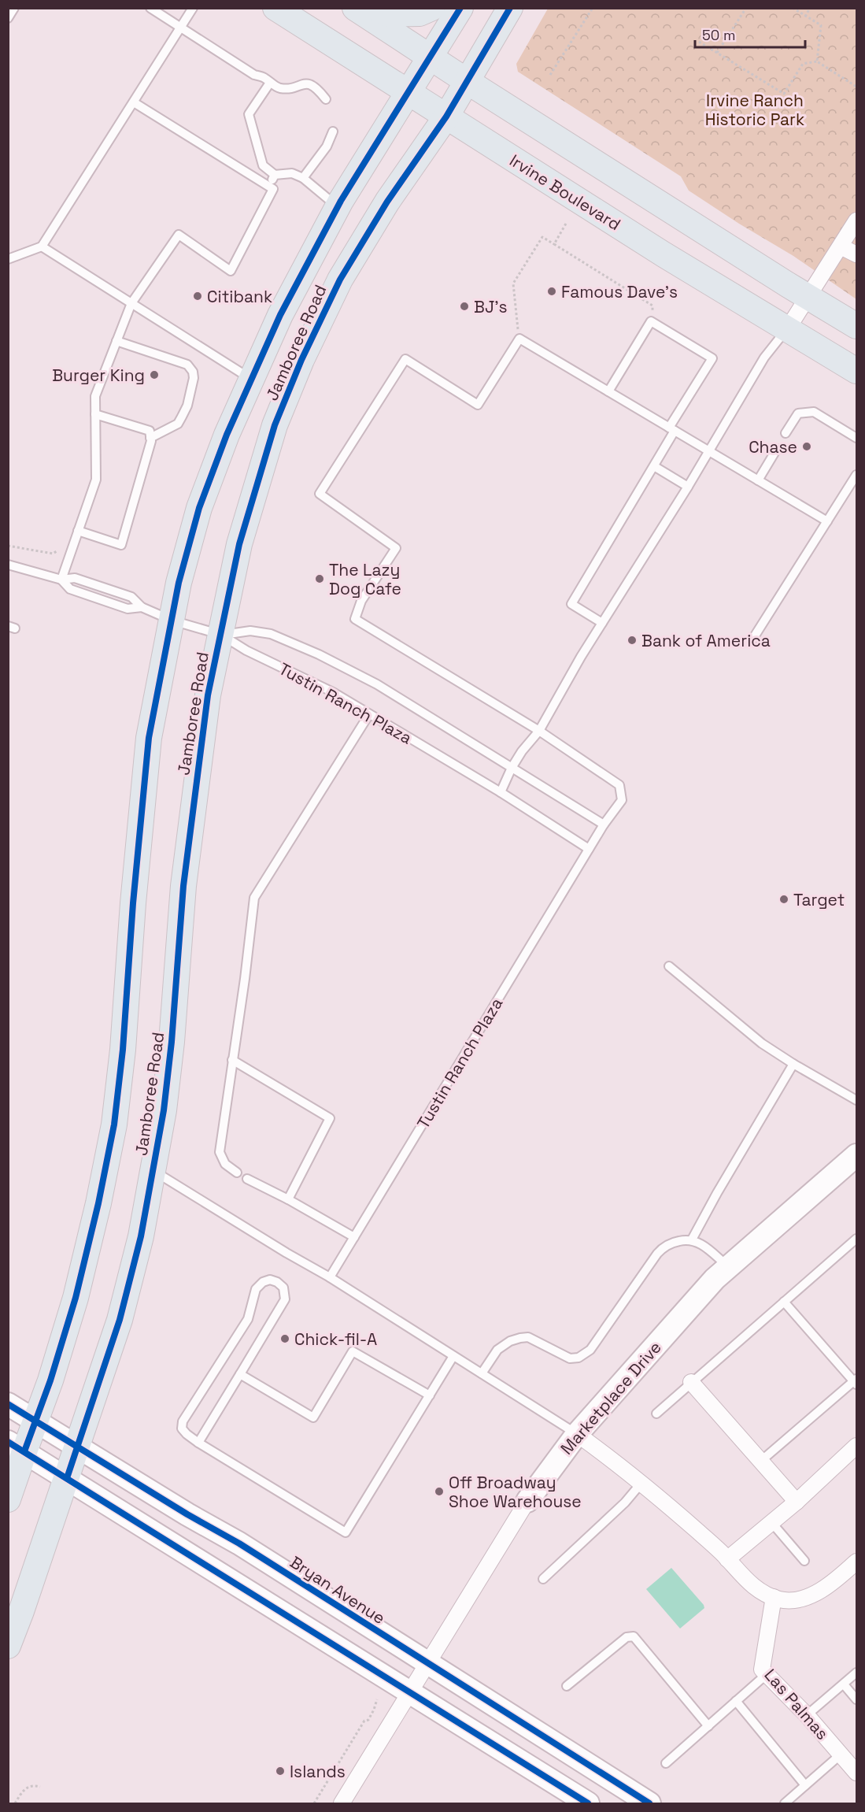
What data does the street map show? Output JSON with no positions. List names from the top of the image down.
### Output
{
  "streets": {
    "main road": [
      "Irvine Boulevard",
      "Jamboree Road",
      "Marketplace Drive",
      "Bryan Avenue"
    ],
    "street": ["Las Palmas"],
    "lane": ["Tustin Ranch Plaza"]
  },
  "crossings": [
    ["Irvine Boulevard", "Jamboree Road"],
    ["Jamboree Road", "Tustin Ranch Plaza"],
    ["Jamboree Road", "Bryan Avenue"],
    ["Marketplace Drive", "Bryan Avenue"]
  ],
  "parks": ["Irvine Ranch Historic Park"],
  "places": [
    "Famous Dave's",
    "Citibank",
    "BJ's",
    "Burger King",
    "Chase",
    "The Lazy Dog Cafe",
    "Bank of America",
    "Target",
    "Chick-fil-A",
    "Off Broadway Shoe Warehouse",
    "Islands"
  ],
  "scale_bar": "50 m"
}
